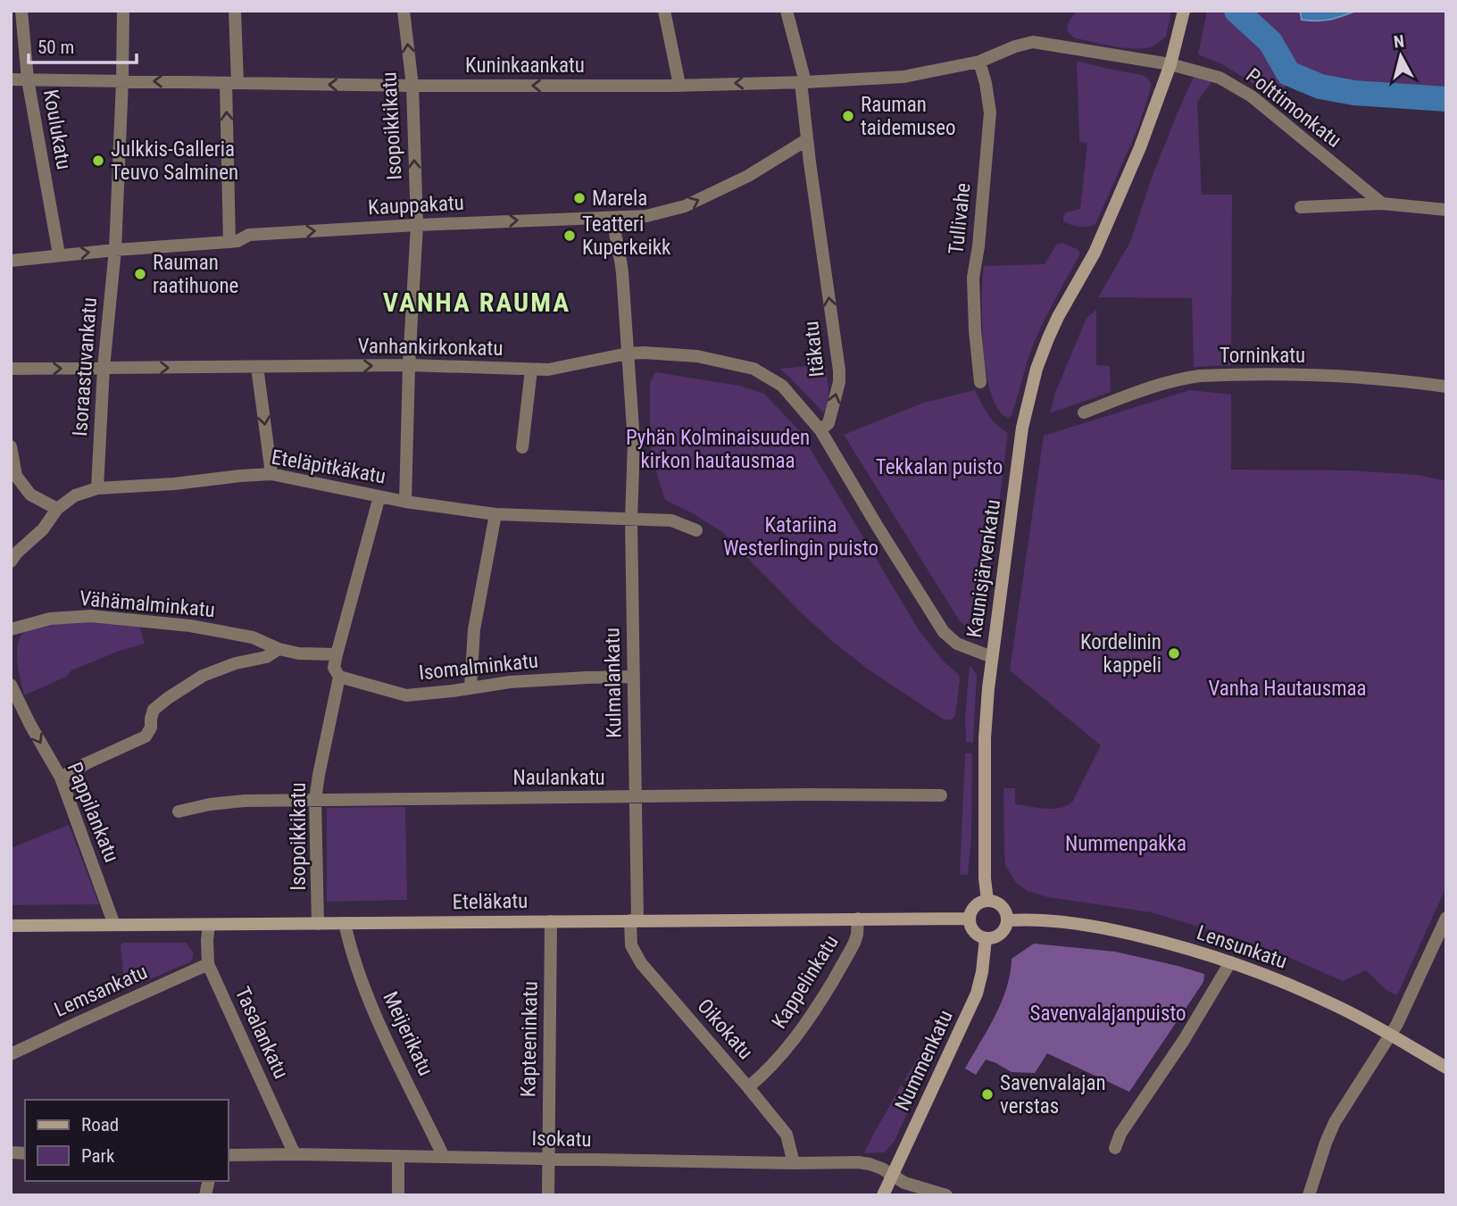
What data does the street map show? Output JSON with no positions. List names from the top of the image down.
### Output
{
  "streets": {
    "main road": [
      "Kaunisjärvenkatu",
      "Eteläkatu",
      "Lensunkatu",
      "Nummenkatu"
    ],
    "street": [
      "Kuninkaankatu",
      "Polttimonkatu",
      "Isopoikkikatu",
      "Koulukatu",
      "Kauppakatu",
      "Tullivahe",
      "Vanhankirkonkatu",
      "Itäkatu",
      "Torninkatu",
      "Isoraastuvankatu",
      "Eteläpitkäkatu",
      "Vähämalminkatu",
      "Isomalminkatu",
      "Kulmalankatu",
      "Naulankatu",
      "Pappilankatu",
      "Kappelinkatu",
      "Lemsankatu",
      "Oikokatu",
      "Tasalankatu",
      "Meijerikatu",
      "Kapteeninkatu",
      "Isokatu"
    ]
  },
  "crossings": [
    ["Kuninkaankatu", "Polttimonkatu"],
    ["Kuninkaankatu", "Isopoikkikatu"],
    ["Kuninkaankatu", "Koulukatu"],
    ["Kuninkaankatu", "Tullivahe"],
    ["Kuninkaankatu", "Itäkatu"],
    ["Kuninkaankatu", "Isoraastuvankatu"],
    ["Polttimonkatu", "Kaunisjärvenkatu"],
    ["Isopoikkikatu", "Kauppakatu"],
    ["Isopoikkikatu", "Vanhankirkonkatu"],
    ["Isopoikkikatu", "Eteläpitkäkatu"],
    ["Isopoikkikatu", "Isomalminkatu"],
    ["Isopoikkikatu", "Naulankatu"],
    ["Isopoikkikatu", "Eteläkatu"],
    ["Koulukatu", "Kauppakatu"],
    ["Kauppakatu", "Itäkatu"],
    ["Kauppakatu", "Isoraastuvankatu"],
    ["Kauppakatu", "Kulmalankatu"],
    ["Vanhankirkonkatu", "Itäkatu"],
    ["Vanhankirkonkatu", "Isoraastuvankatu"],
    ["Vanhankirkonkatu", "Kulmalankatu"],
    ["Isoraastuvankatu", "Eteläpitkäkatu"],
    ["Eteläpitkäkatu", "Kulmalankatu"],
    ["Kaunisjärvenkatu", "Eteläkatu"],
    ["Kaunisjärvenkatu", "Lensunkatu"],
    ["Kaunisjärvenkatu", "Nummenkatu"],
    ["Isomalminkatu", "Kulmalankatu"],
    ["Kulmalankatu", "Naulankatu"],
    ["Kulmalankatu", "Eteläkatu"],
    ["Kulmalankatu", "Oikokatu"],
    ["Pappilankatu", "Eteläkatu"],
    ["Eteläkatu", "Lensunkatu"],
    ["Eteläkatu", "Kappelinkatu"],
    ["Eteläkatu", "Oikokatu"],
    ["Eteläkatu", "Tasalankatu"],
    ["Eteläkatu", "Meijerikatu"],
    ["Eteläkatu", "Kapteeninkatu"],
    ["Eteläkatu", "Nummenkatu"],
    ["Lensunkatu", "Nummenkatu"],
    ["Kappelinkatu", "Oikokatu"],
    ["Lemsankatu", "Tasalankatu"],
    ["Oikokatu", "Isokatu"],
    ["Tasalankatu", "Isokatu"],
    ["Meijerikatu", "Isokatu"],
    ["Kapteeninkatu", "Isokatu"],
    ["Nummenkatu", "Isokatu"]
  ],
  "one_way": [
    "Kuninkaankatu",
    "Kauppakatu",
    "Vanhankirkonkatu",
    "Itäkatu",
    "Pappilankatu"
  ],
  "districts": ["VANHA RAUMA"],
  "parks": [
    "Pyhän Kolminaisuuden kirkon hautausmaa",
    "Tekkalan puisto",
    "Katariina Westerlingin puisto",
    "Vanha Hautausmaa",
    "Nummenpakka",
    "Savenvalajanpuisto"
  ],
  "places": [
    "Rauman taidemuseo",
    "Julkkis-Galleria Teuvo Salminen",
    "Marela",
    "Teatteri Kuperkeikk",
    "Rauman raatihuone",
    "Kordelinin kappeli",
    "Savenvalajan verstas"
  ],
  "legend": ["Road", "Park"],
  "scale_bar": "50 m",
  "north": "top"
}
